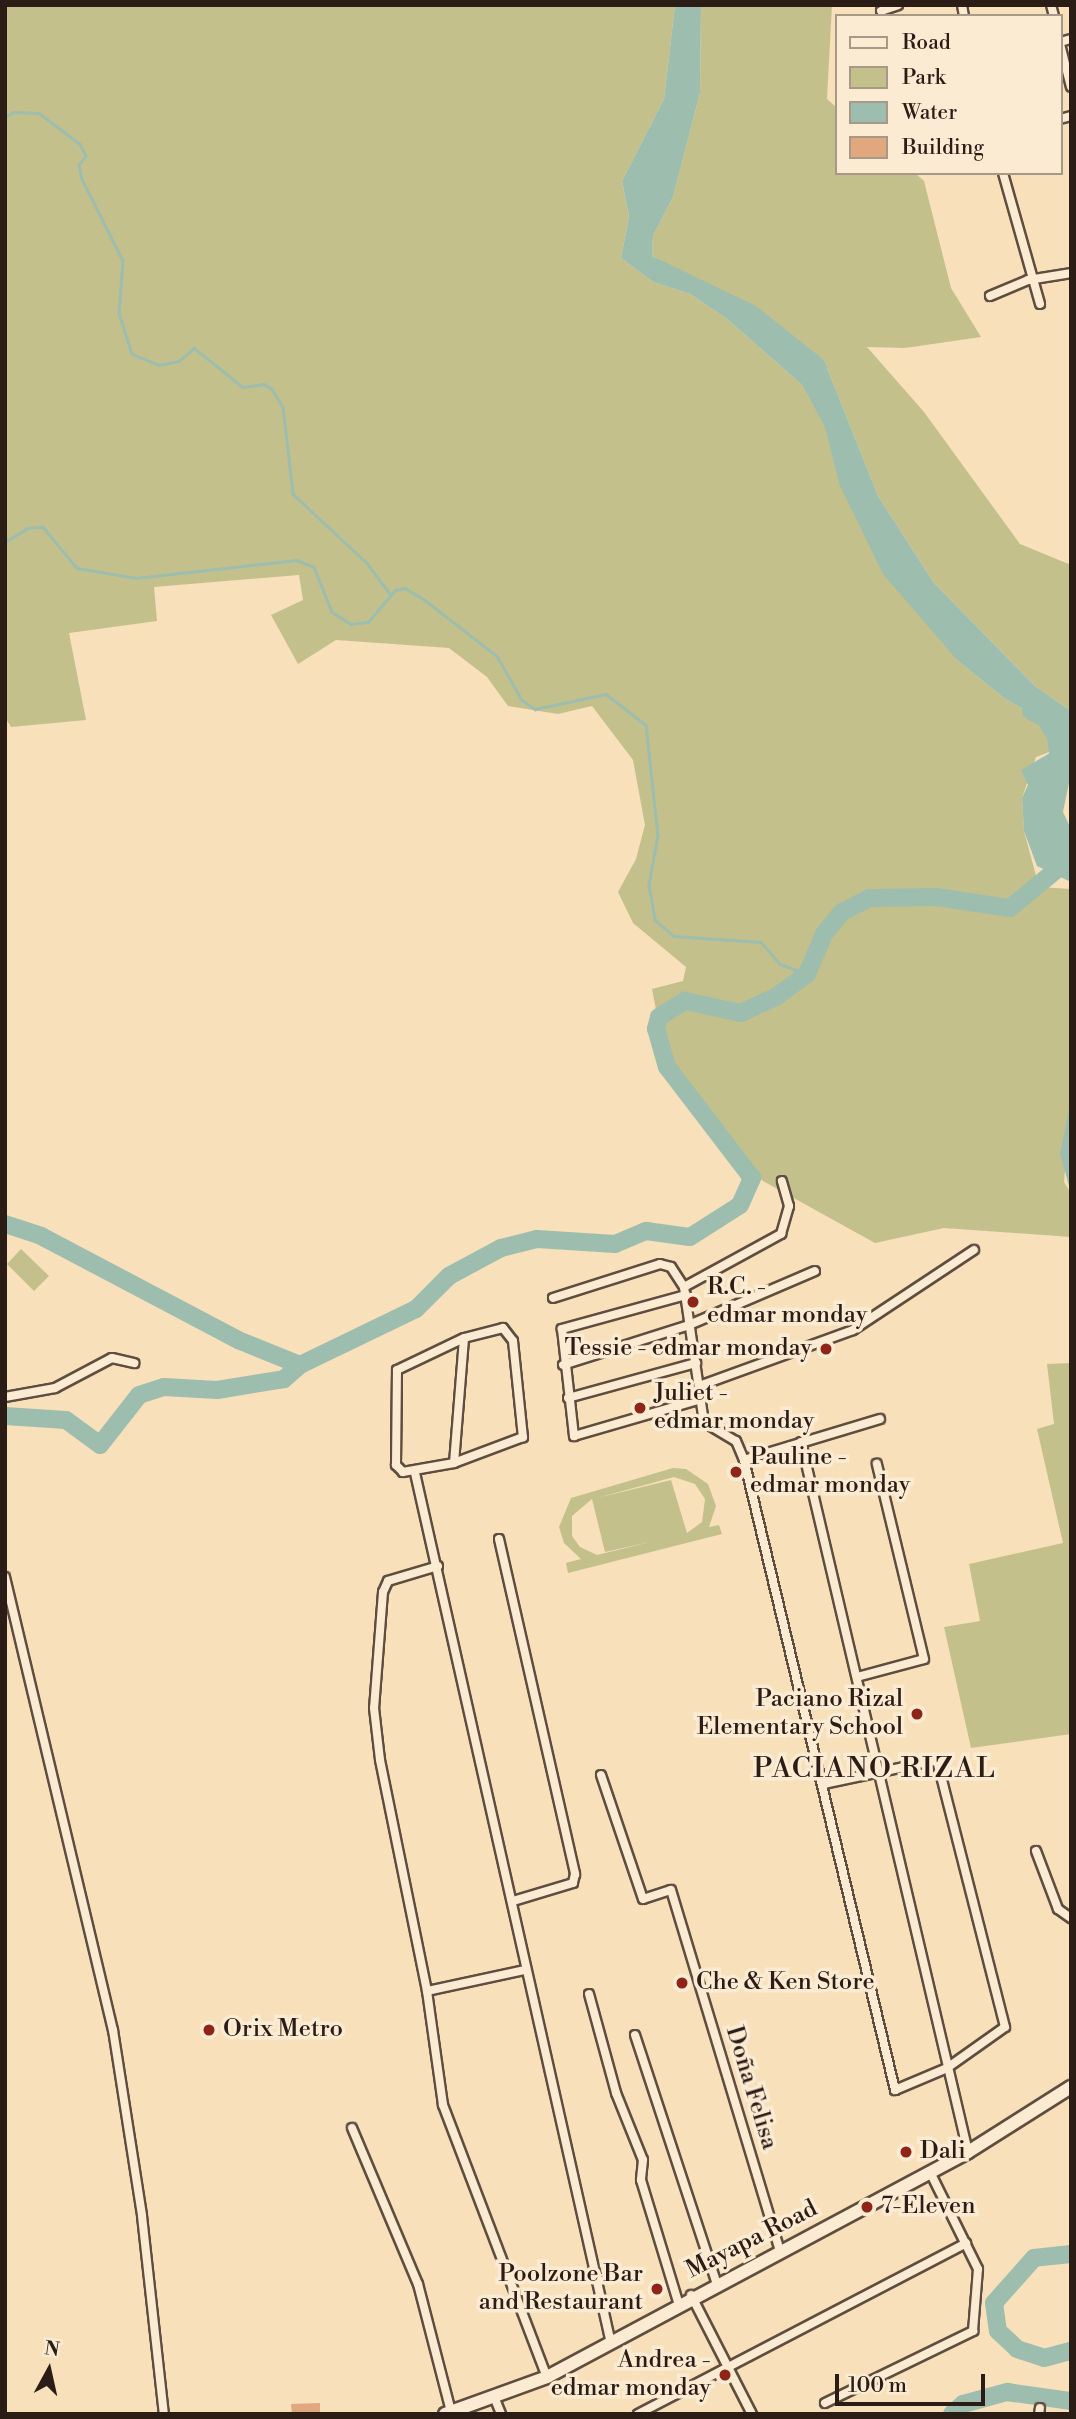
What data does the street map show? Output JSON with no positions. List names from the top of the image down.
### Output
{
  "streets": {
    "main road": ["Mayapa Road"],
    "street": ["Doña Felisa"]
  },
  "crossings": [
    ["Doña Felisa", "Mayapa Road"]
  ],
  "districts": ["PACIANO RIZAL"],
  "places": [
    "R.C. - edmar monday",
    "Tessie - edmar monday",
    "Juliet - edmar monday",
    "Pauline - edmar monday",
    "Paciano Rizal Elementary School",
    "Che & Ken Store",
    "Orix Metro",
    "Dali",
    "7-Eleven",
    "Poolzone Bar and Restaurant",
    "Andrea - edmar monday"
  ],
  "legend": [
    "Road",
    "Park",
    "Water",
    "Building"
  ],
  "scale_bar": "100 m",
  "north": "top"
}
